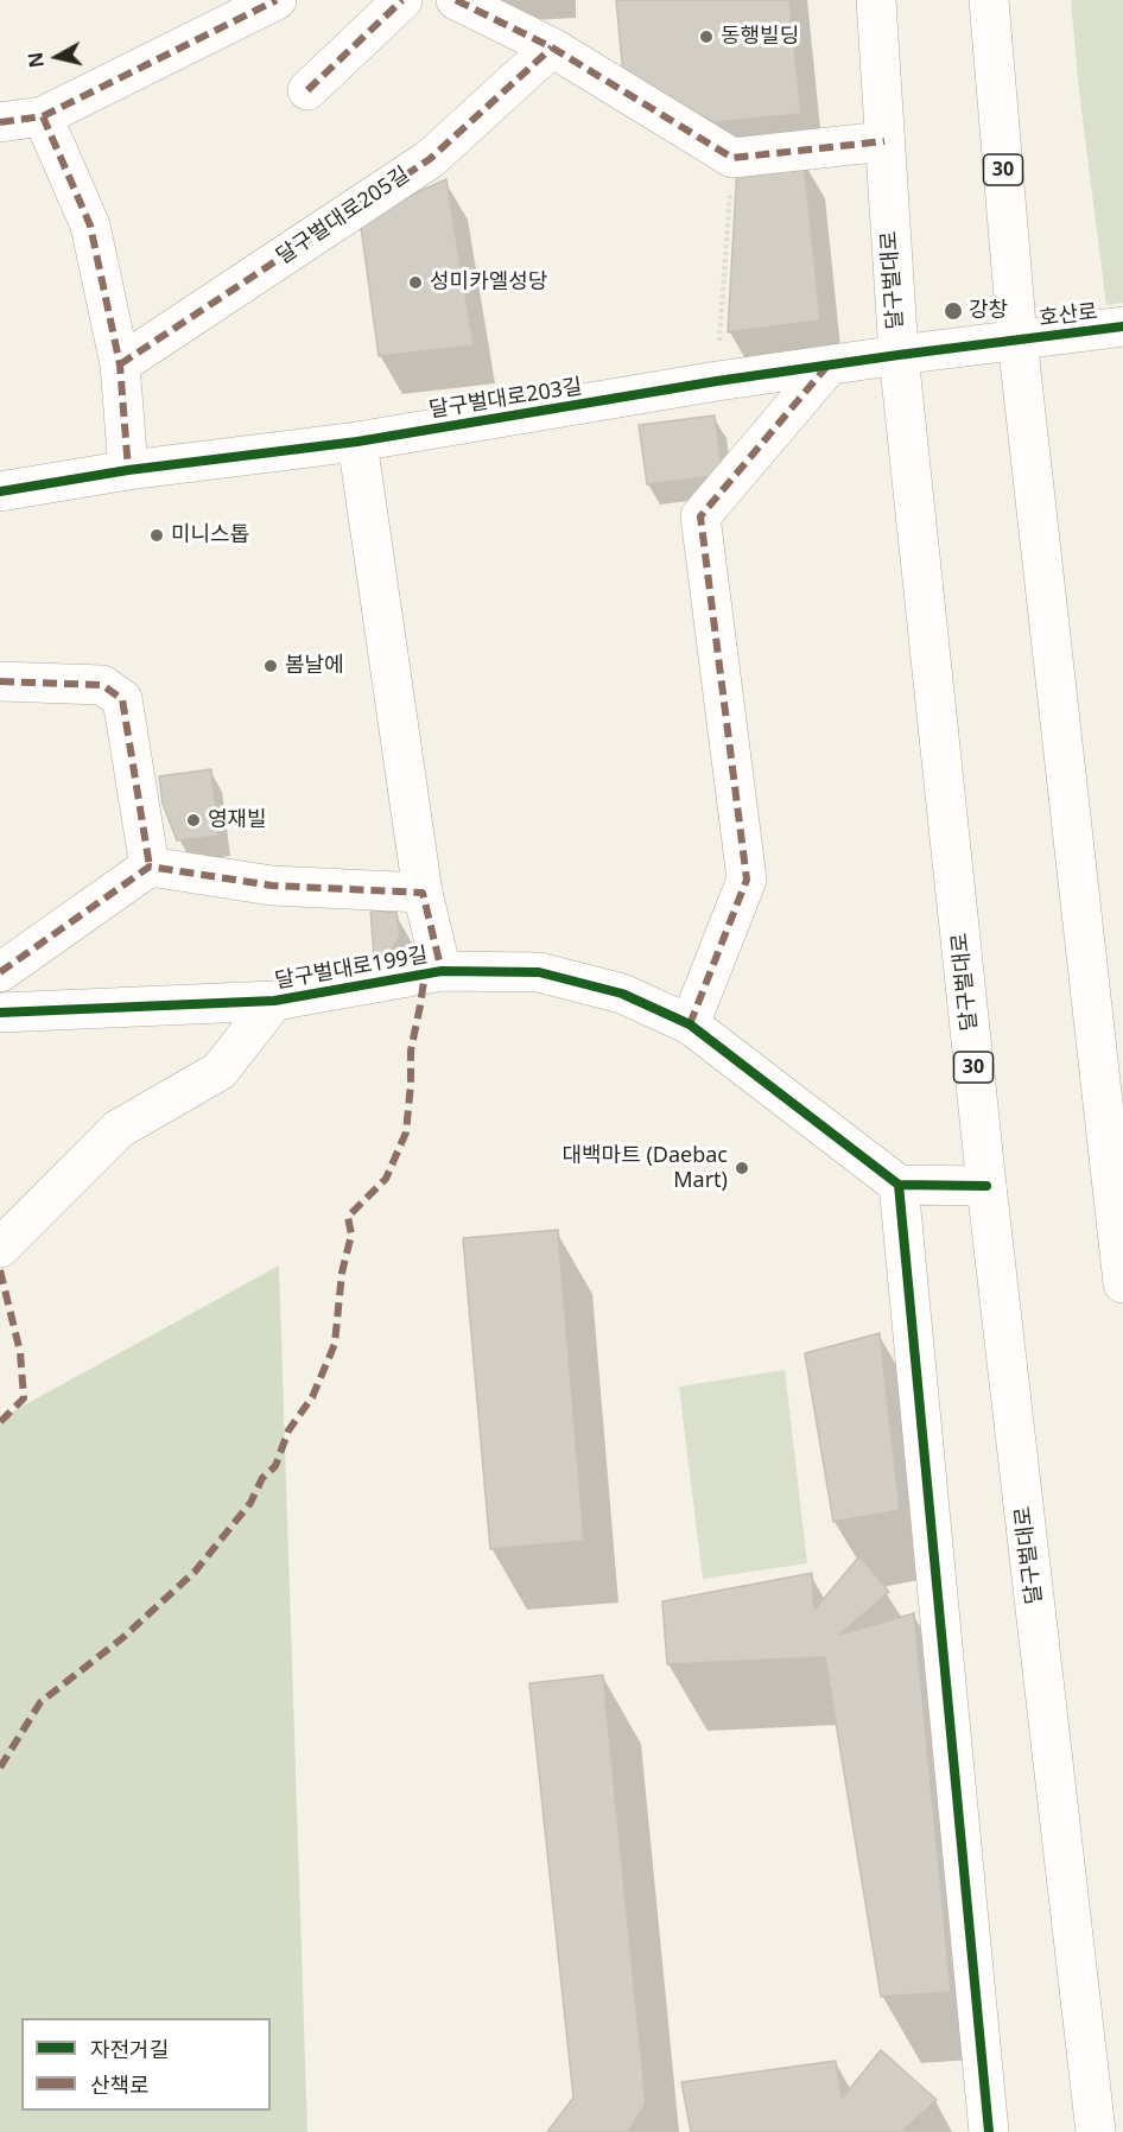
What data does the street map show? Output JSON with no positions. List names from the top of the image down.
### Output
{
  "streets": {
    "street": [
      "30",
      "달구벌대로205길",
      "달구벌대로",
      "호산로",
      "달구벌대로203길",
      "달구벌대로199길"
    ]
  },
  "crossings": [
    ["30", "호산로"],
    ["30", "달구벌대로203길"],
    ["달구벌대로", "달구벌대로203길"],
    ["호산로", "달구벌대로203길"],
    ["달구벌대로203길", "달구벌대로199길"]
  ],
  "places": [
    "동행빌딩",
    "성미카엘성당",
    "강창",
    "미니스톱",
    "봄날에",
    "영재빌",
    "대백마트 (Daebac Mart)"
  ],
  "legend": ["자전거길", "산책로"],
  "north": "left"
}
